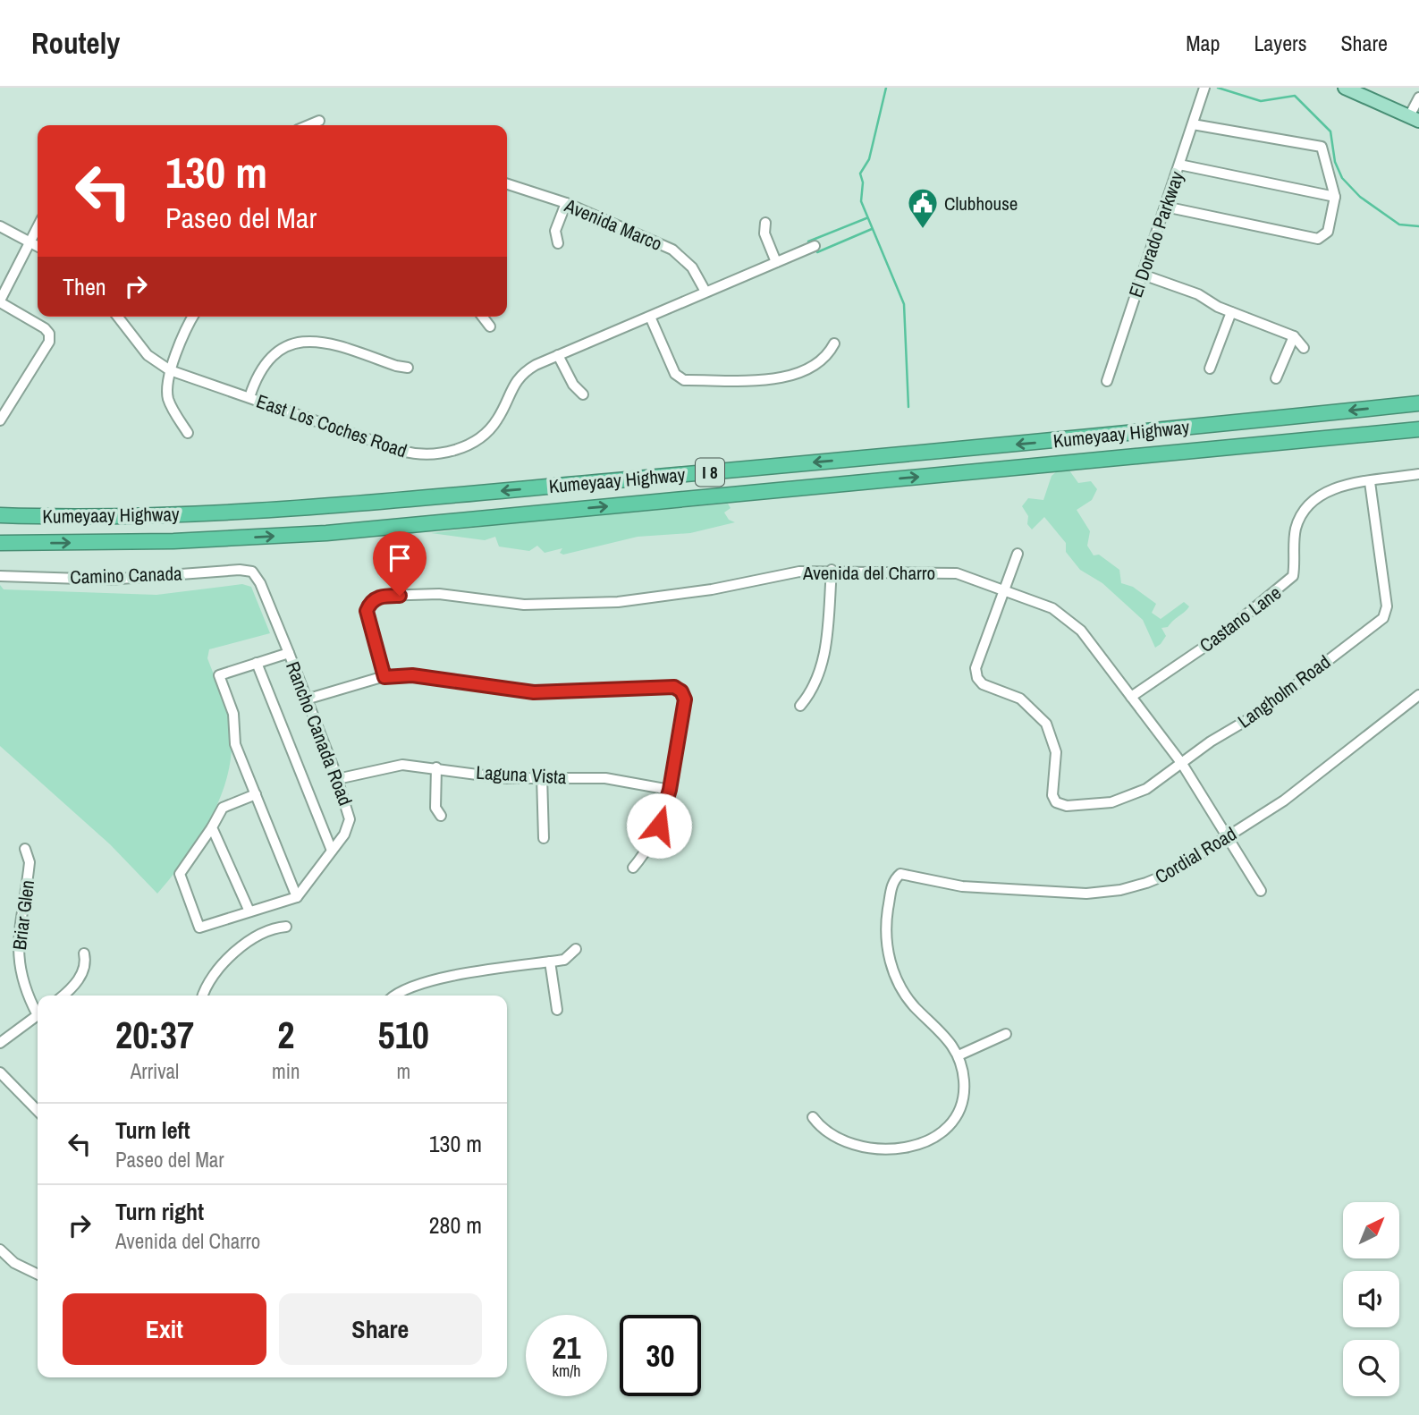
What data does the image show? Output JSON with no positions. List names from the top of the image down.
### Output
{
  "streets": {
    "highway": ["Kumeyaay Highway", "I 8"],
    "street": [
      "Avenida Marco",
      "El Dorado Parkway",
      "East Los Coches Road",
      "Avenida del Charro",
      "Camino Canada",
      "Castano Lane",
      "Langholm Road",
      "Rancho Canada Road",
      "Laguna Vista",
      "Cordial Road",
      "Briar Glen"
    ]
  },
  "crossings": [
    ["Avenida Marco", "East Los Coches Road"],
    ["Avenida del Charro", "Castano Lane"],
    ["Avenida del Charro", "Langholm Road"],
    ["Avenida del Charro", "Cordial Road"],
    ["Camino Canada", "Rancho Canada Road"],
    ["Castano Lane", "Langholm Road"],
    ["Rancho Canada Road", "Laguna Vista"]
  ],
  "places": {
    "public building": ["Clubhouse"]
  },
  "north": "top right",
  "page": {
    "header": "Routely",
    "nav": ["Map", "Layers", "Share"],
    "turn": ["130 m", "Paseo del Mar"],
    "then": "Then",
    "eta": [
      "20:37",
      "Arrival",
      "2",
      "min",
      "510",
      "m"
    ],
    "list": [
      {
        "name": "Turn left",
        "note": "Paseo del Mar",
        "value": "130 m"
      },
      {
        "name": "Turn right",
        "note": "Avenida del Charro",
        "value": "280 m"
      }
    ],
    "buttons": ["Exit", "Share"],
    "speed": "21 km/h",
    "limit": "30"
  }
}
